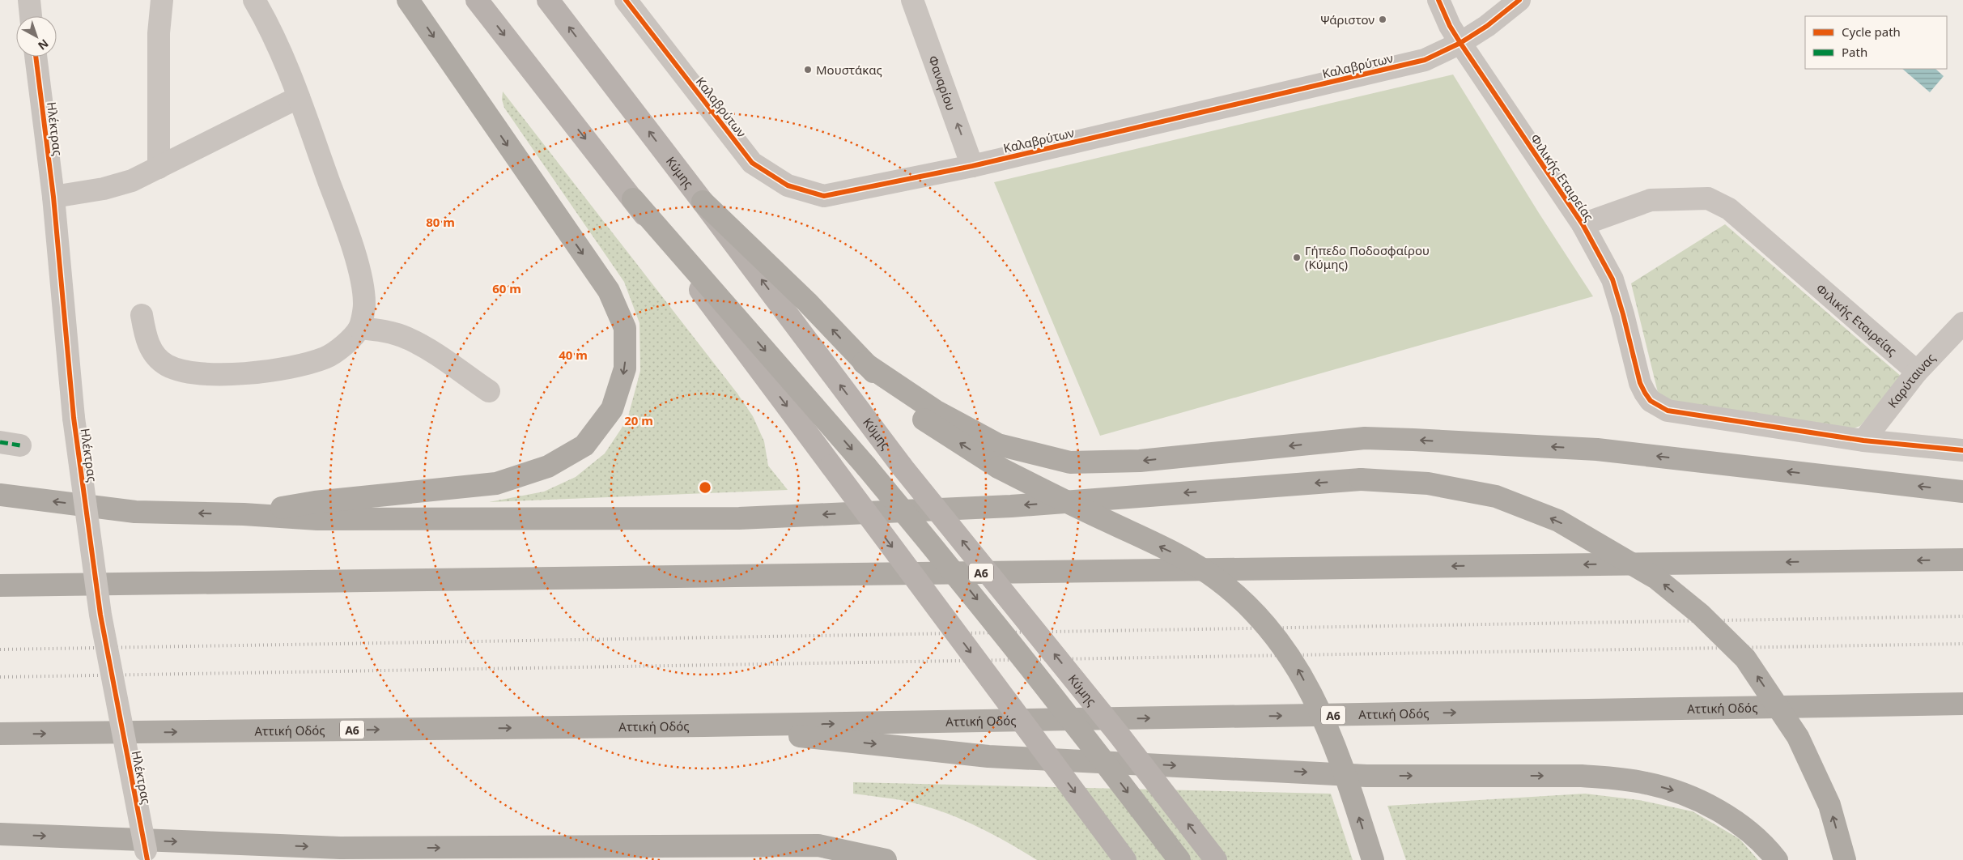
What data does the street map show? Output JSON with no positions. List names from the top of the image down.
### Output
{
  "streets": {
    "highway": ["Α6", "Αττική Οδός"],
    "main road": ["Κύμης"],
    "street": [
      "Καλαβρύτων",
      "Φαναρίου",
      "Ηλέκτρας",
      "Φιλικής Εταιρείας",
      "Καρύταινας"
    ]
  },
  "crossings": [
    ["Καλαβρύτων", "Φαναρίου"],
    ["Καλαβρύτων", "Φιλικής Εταιρείας"],
    ["Φιλικής Εταιρείας", "Καρύταινας"]
  ],
  "one_way": ["Φαναρίου"],
  "places": ["Ψάριστον", "Μουστάκας", "Γήπεδο Ποδοσφαίρου (Κύμης)"],
  "legend": ["Cycle path", "Path"],
  "north": "bottom right",
  "rings": [
    "80 m",
    "60 m",
    "40 m",
    "20 m"
  ]
}
